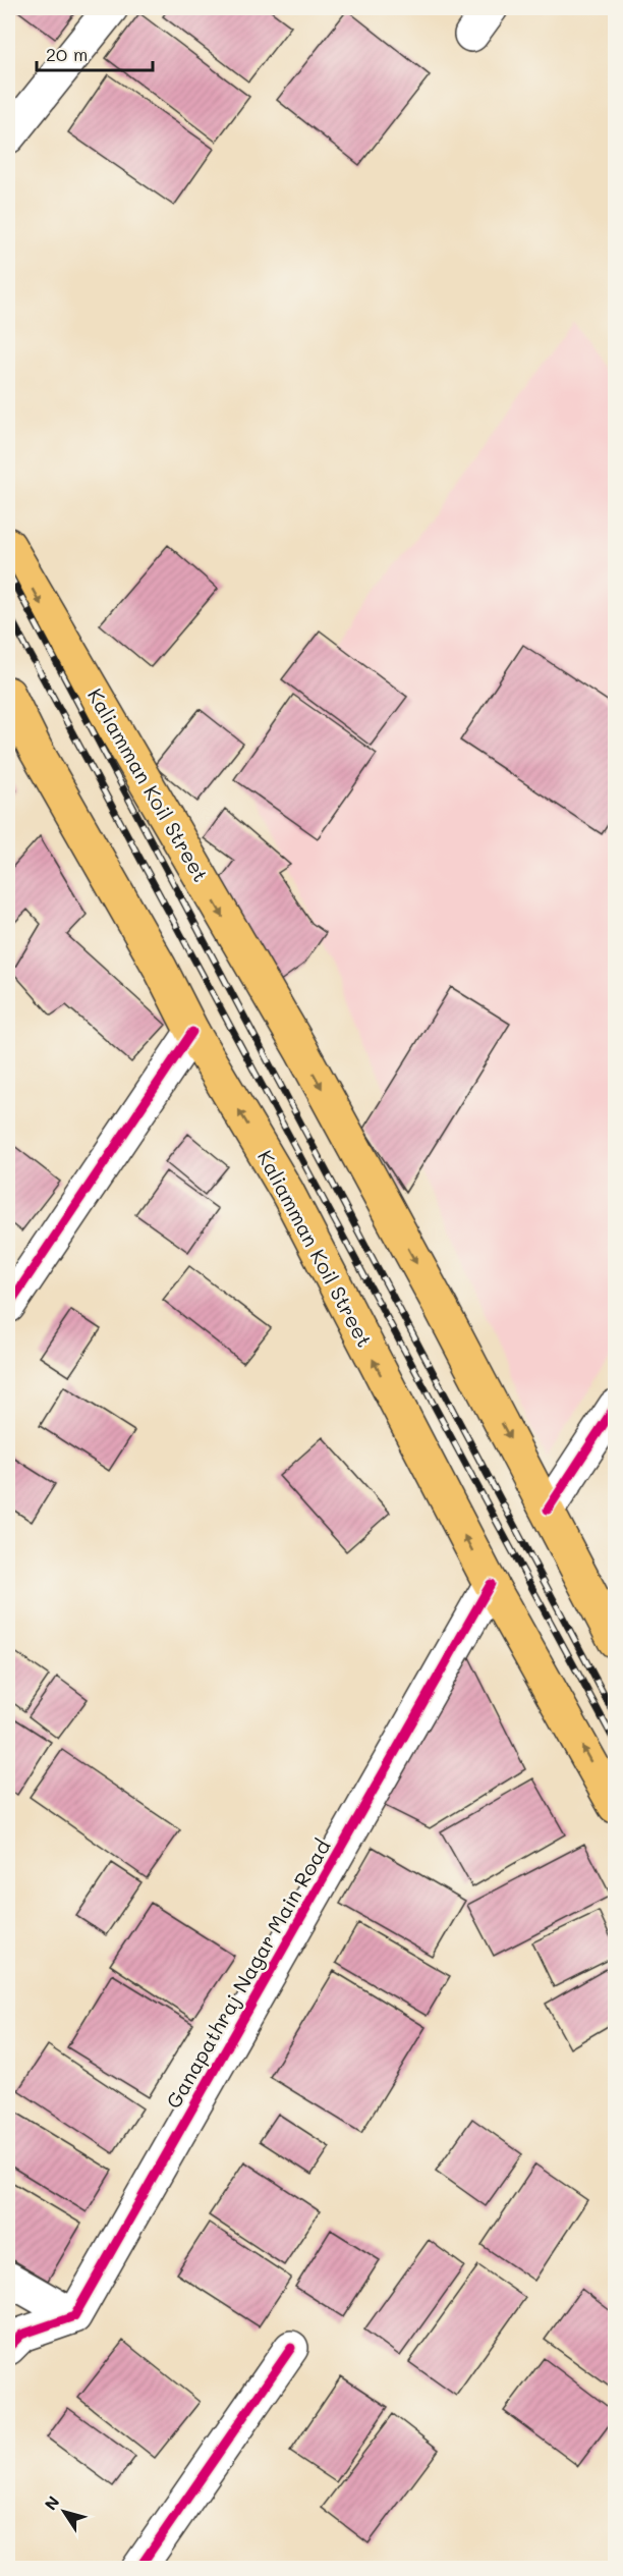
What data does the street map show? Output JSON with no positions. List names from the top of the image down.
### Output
{
  "streets": {
    "main road": ["Kaliamman Koil Street"],
    "street": ["Ganapathraj Nagar Main Road"]
  },
  "crossings": [
    ["Kaliamman Koil Street", "Ganapathraj Nagar Main Road"]
  ],
  "scale_bar": "20 m",
  "north": "top left"
}
